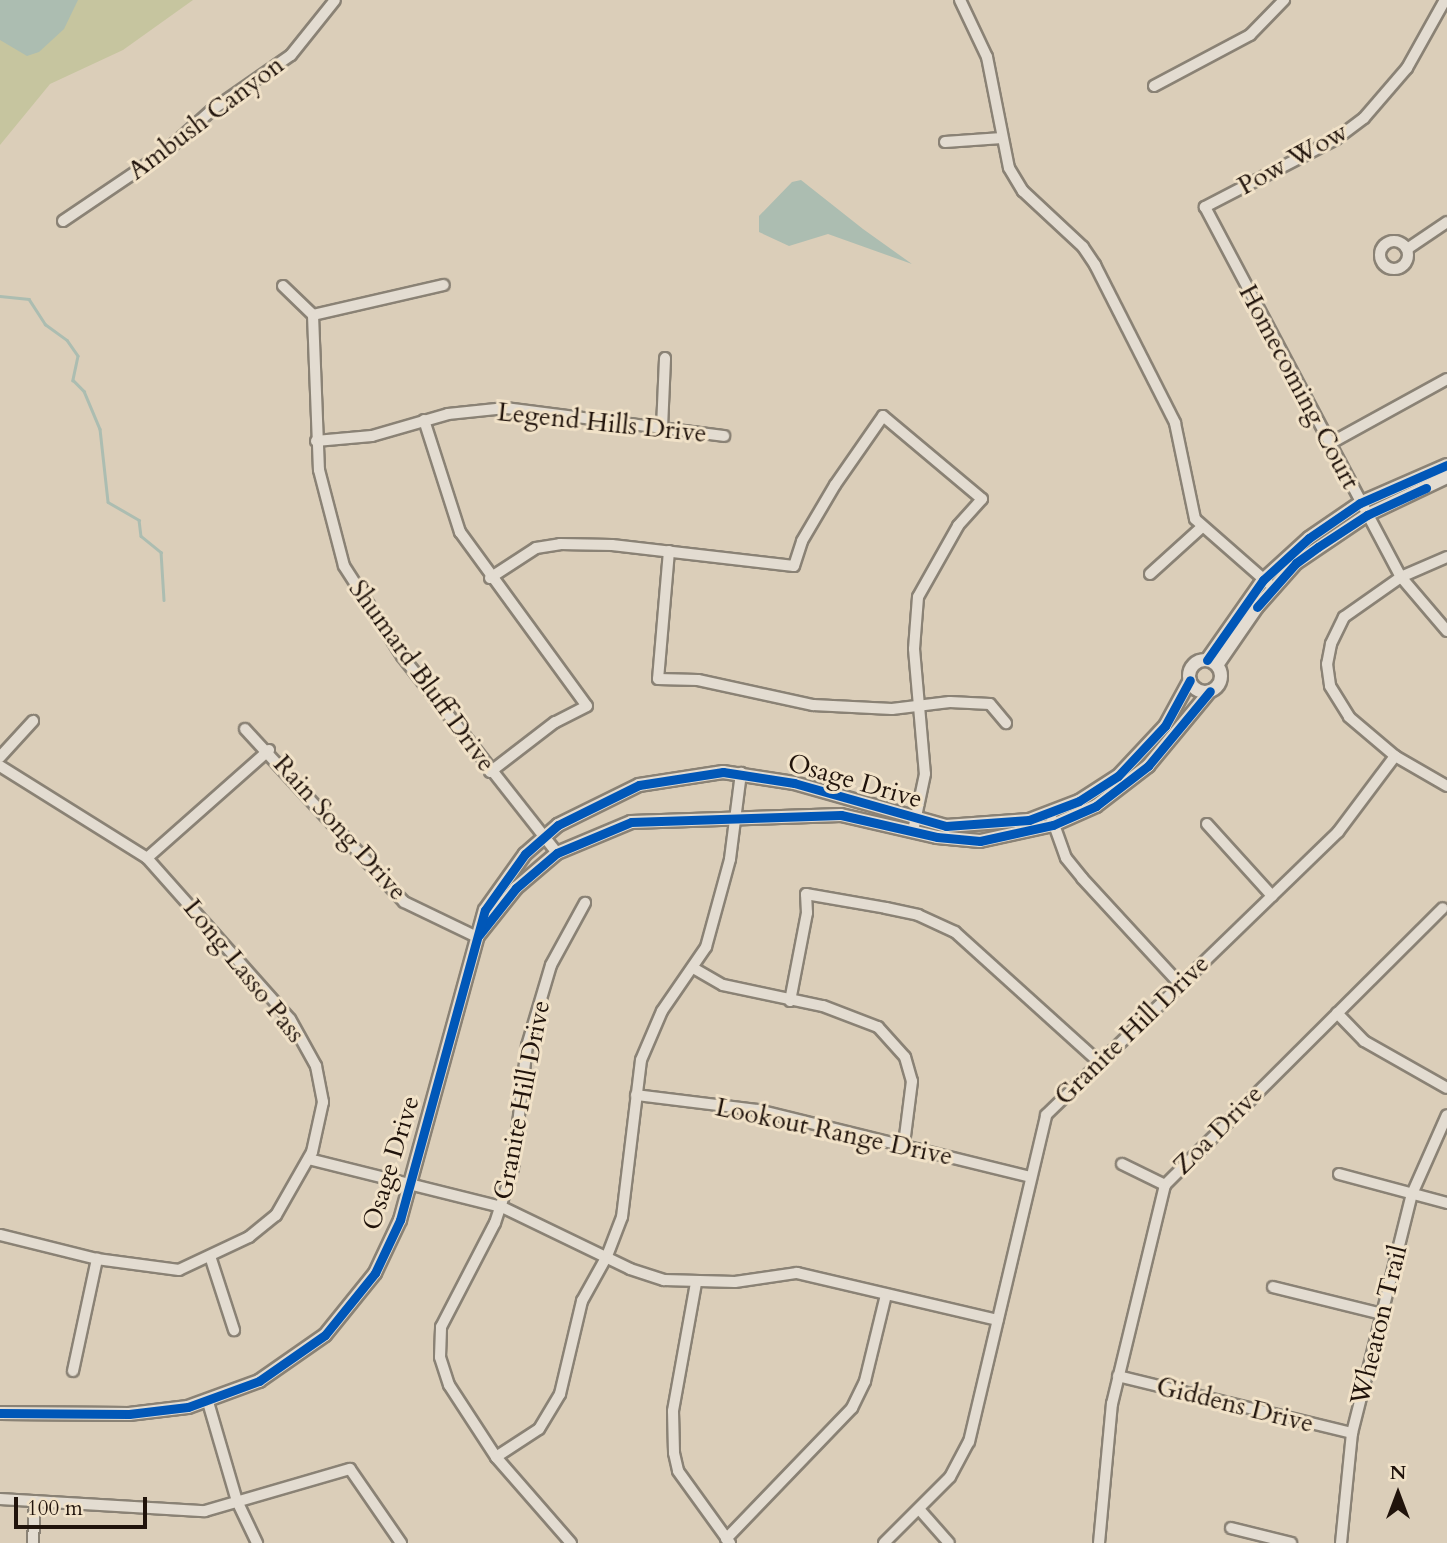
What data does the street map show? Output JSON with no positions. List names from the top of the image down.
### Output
{
  "streets": {
    "street": [
      "Ambush Canyon",
      "Pow Wow",
      "Homecoming Court",
      "Legend Hills Drive",
      "Shumard Bluff Drive",
      "Osage Drive",
      "Rain Song Drive",
      "Long Lasso Pass",
      "Granite Hill Drive",
      "Zoa Drive",
      "Lookout Range Drive",
      "Wheaton Trail",
      "Giddens Drive"
    ]
  },
  "crossings": [
    ["Pow Wow", "Homecoming Court"],
    ["Legend Hills Drive", "Shumard Bluff Drive"],
    ["Shumard Bluff Drive", "Osage Drive"],
    ["Osage Drive", "Rain Song Drive"],
    ["Granite Hill Drive", "Lookout Range Drive"],
    ["Zoa Drive", "Giddens Drive"],
    ["Wheaton Trail", "Giddens Drive"]
  ],
  "scale_bar": "100 m",
  "north": "top"
}
